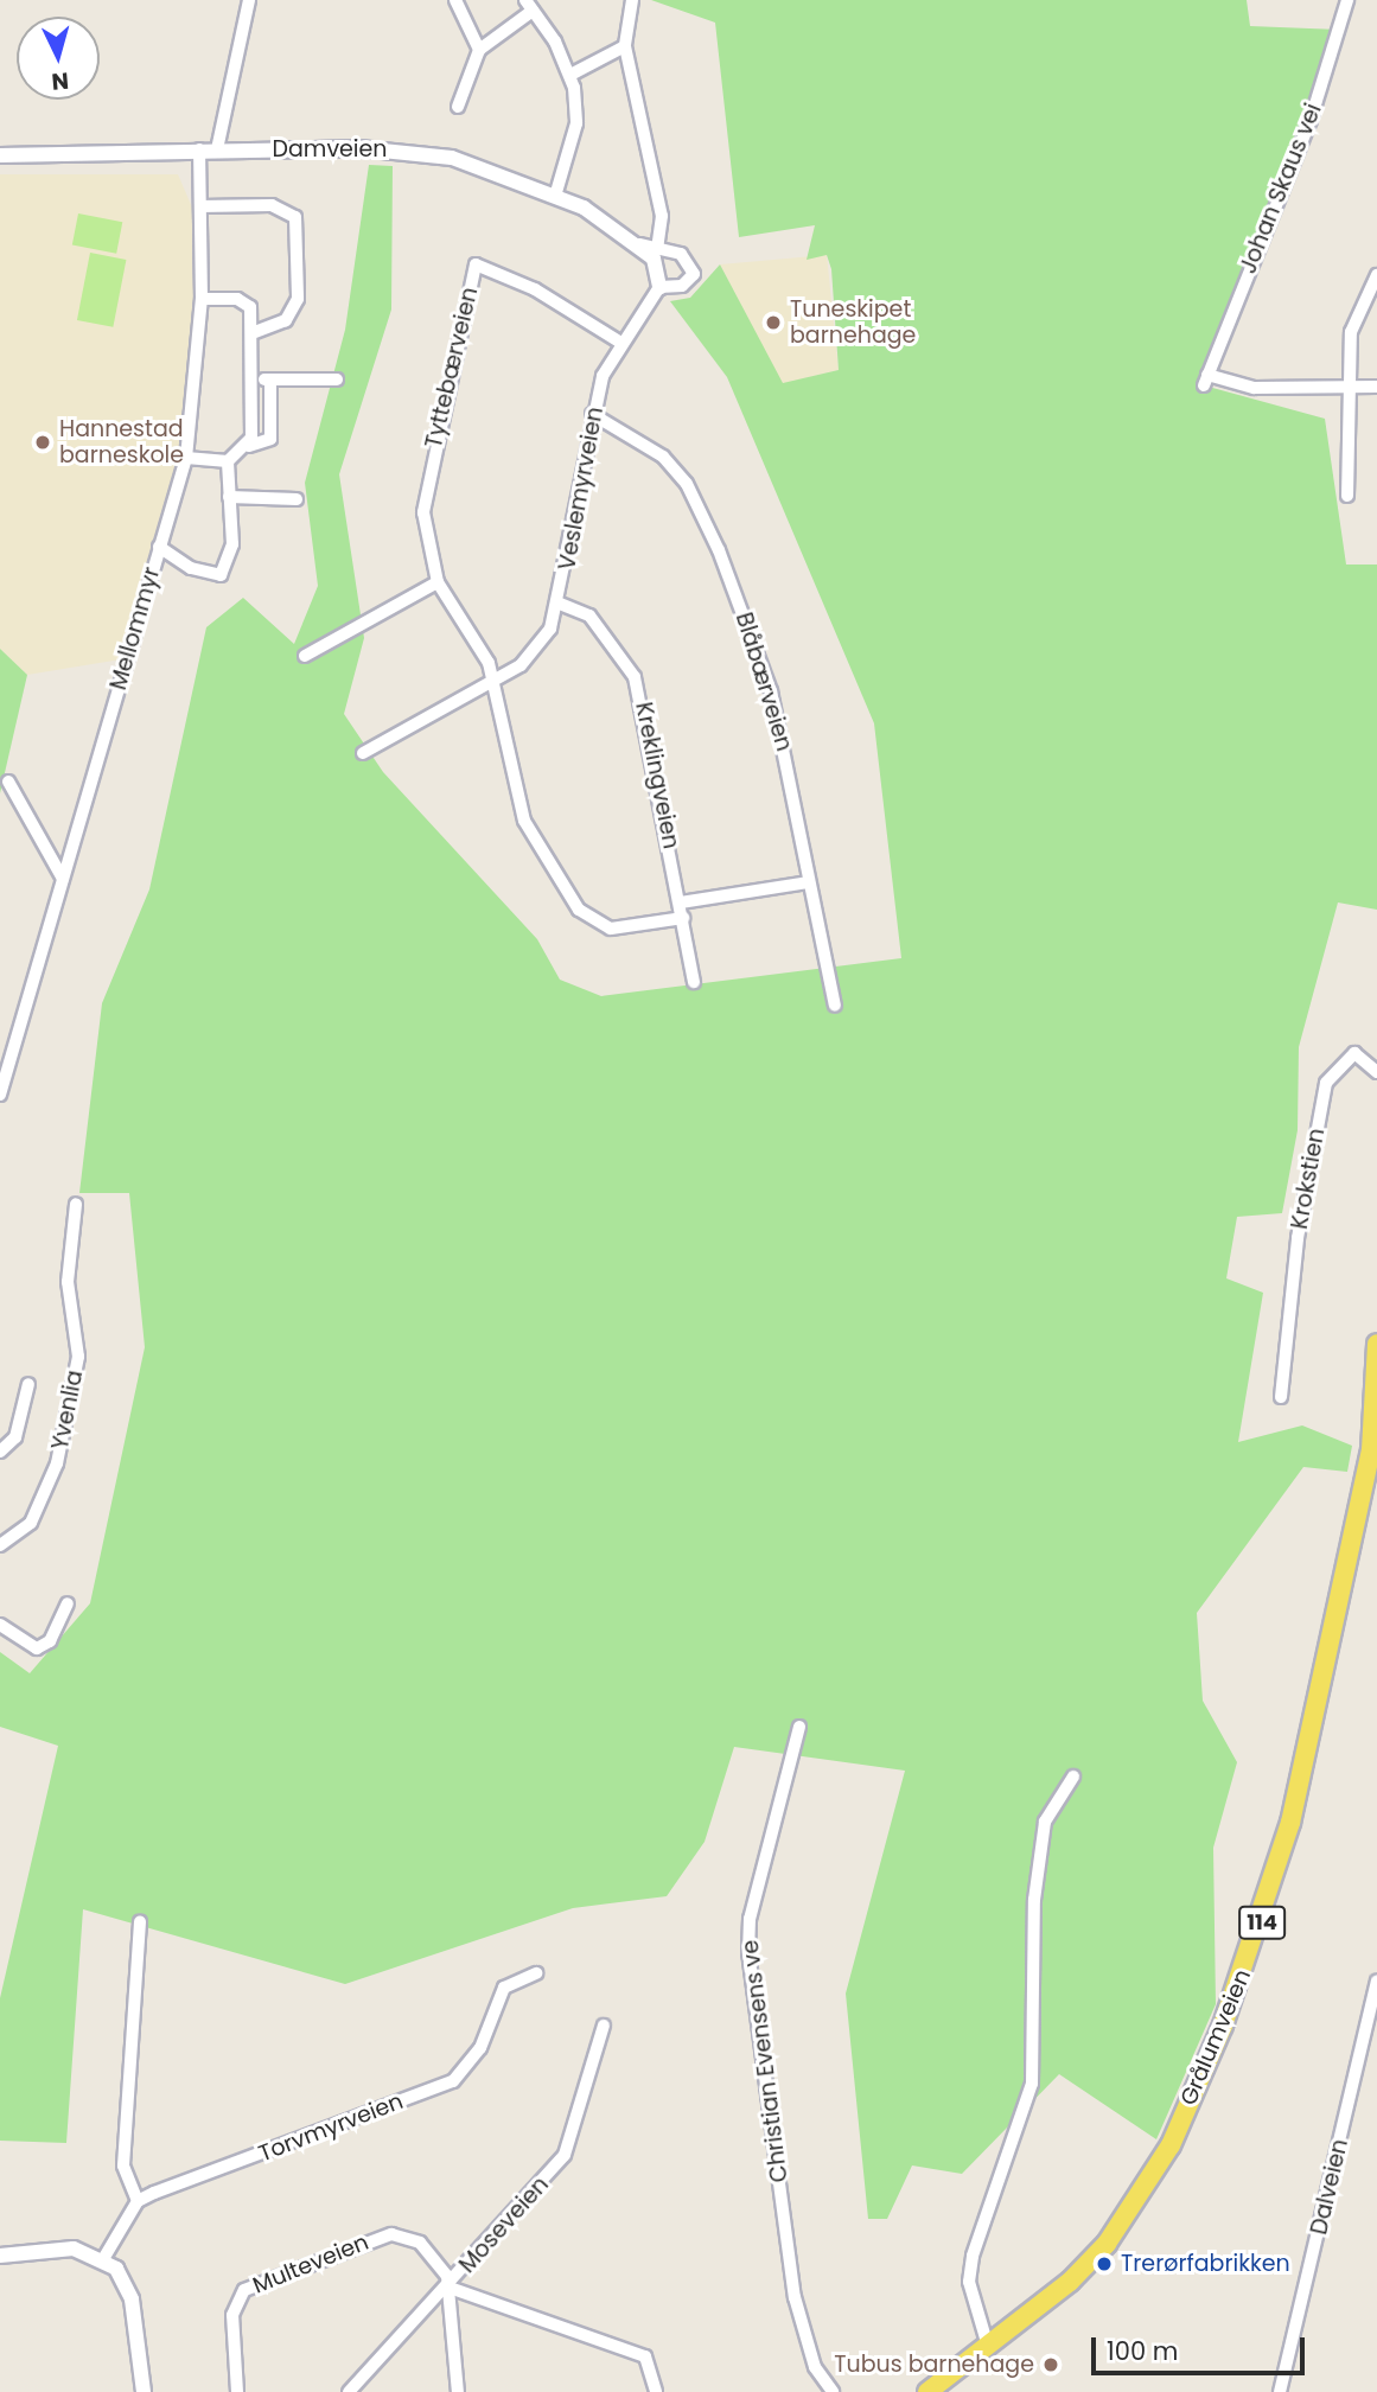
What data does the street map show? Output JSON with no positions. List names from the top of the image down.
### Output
{
  "streets": {
    "main road": ["114", "Grålumveien"],
    "street": [
      "Damveien",
      "Johan Skaus vei",
      "Tyttebærveien",
      "Veslemyrveien",
      "Mellommyr",
      "Blåbærveien",
      "Kreklingveien",
      "Krokstien",
      "Yvenlia",
      "Christian Evensens ve",
      "Torvmyrveien",
      "Dalveien",
      "Moseveien",
      "Multeveien"
    ]
  },
  "crossings": [
    ["Damveien", "Veslemyrveien"],
    ["Damveien", "Mellommyr"],
    ["Tyttebærveien", "Veslemyrveien"],
    ["Tyttebærveien", "Kreklingveien"],
    ["Veslemyrveien", "Blåbærveien"],
    ["Veslemyrveien", "Kreklingveien"],
    ["Moseveien", "Multeveien"]
  ],
  "places": [
    "Tuneskipet barnehage",
    "Hannestad barneskole",
    "Trerørfabrikken",
    "Tubus barnehage"
  ],
  "scale_bar": "100 m",
  "north": "bottom"
}
